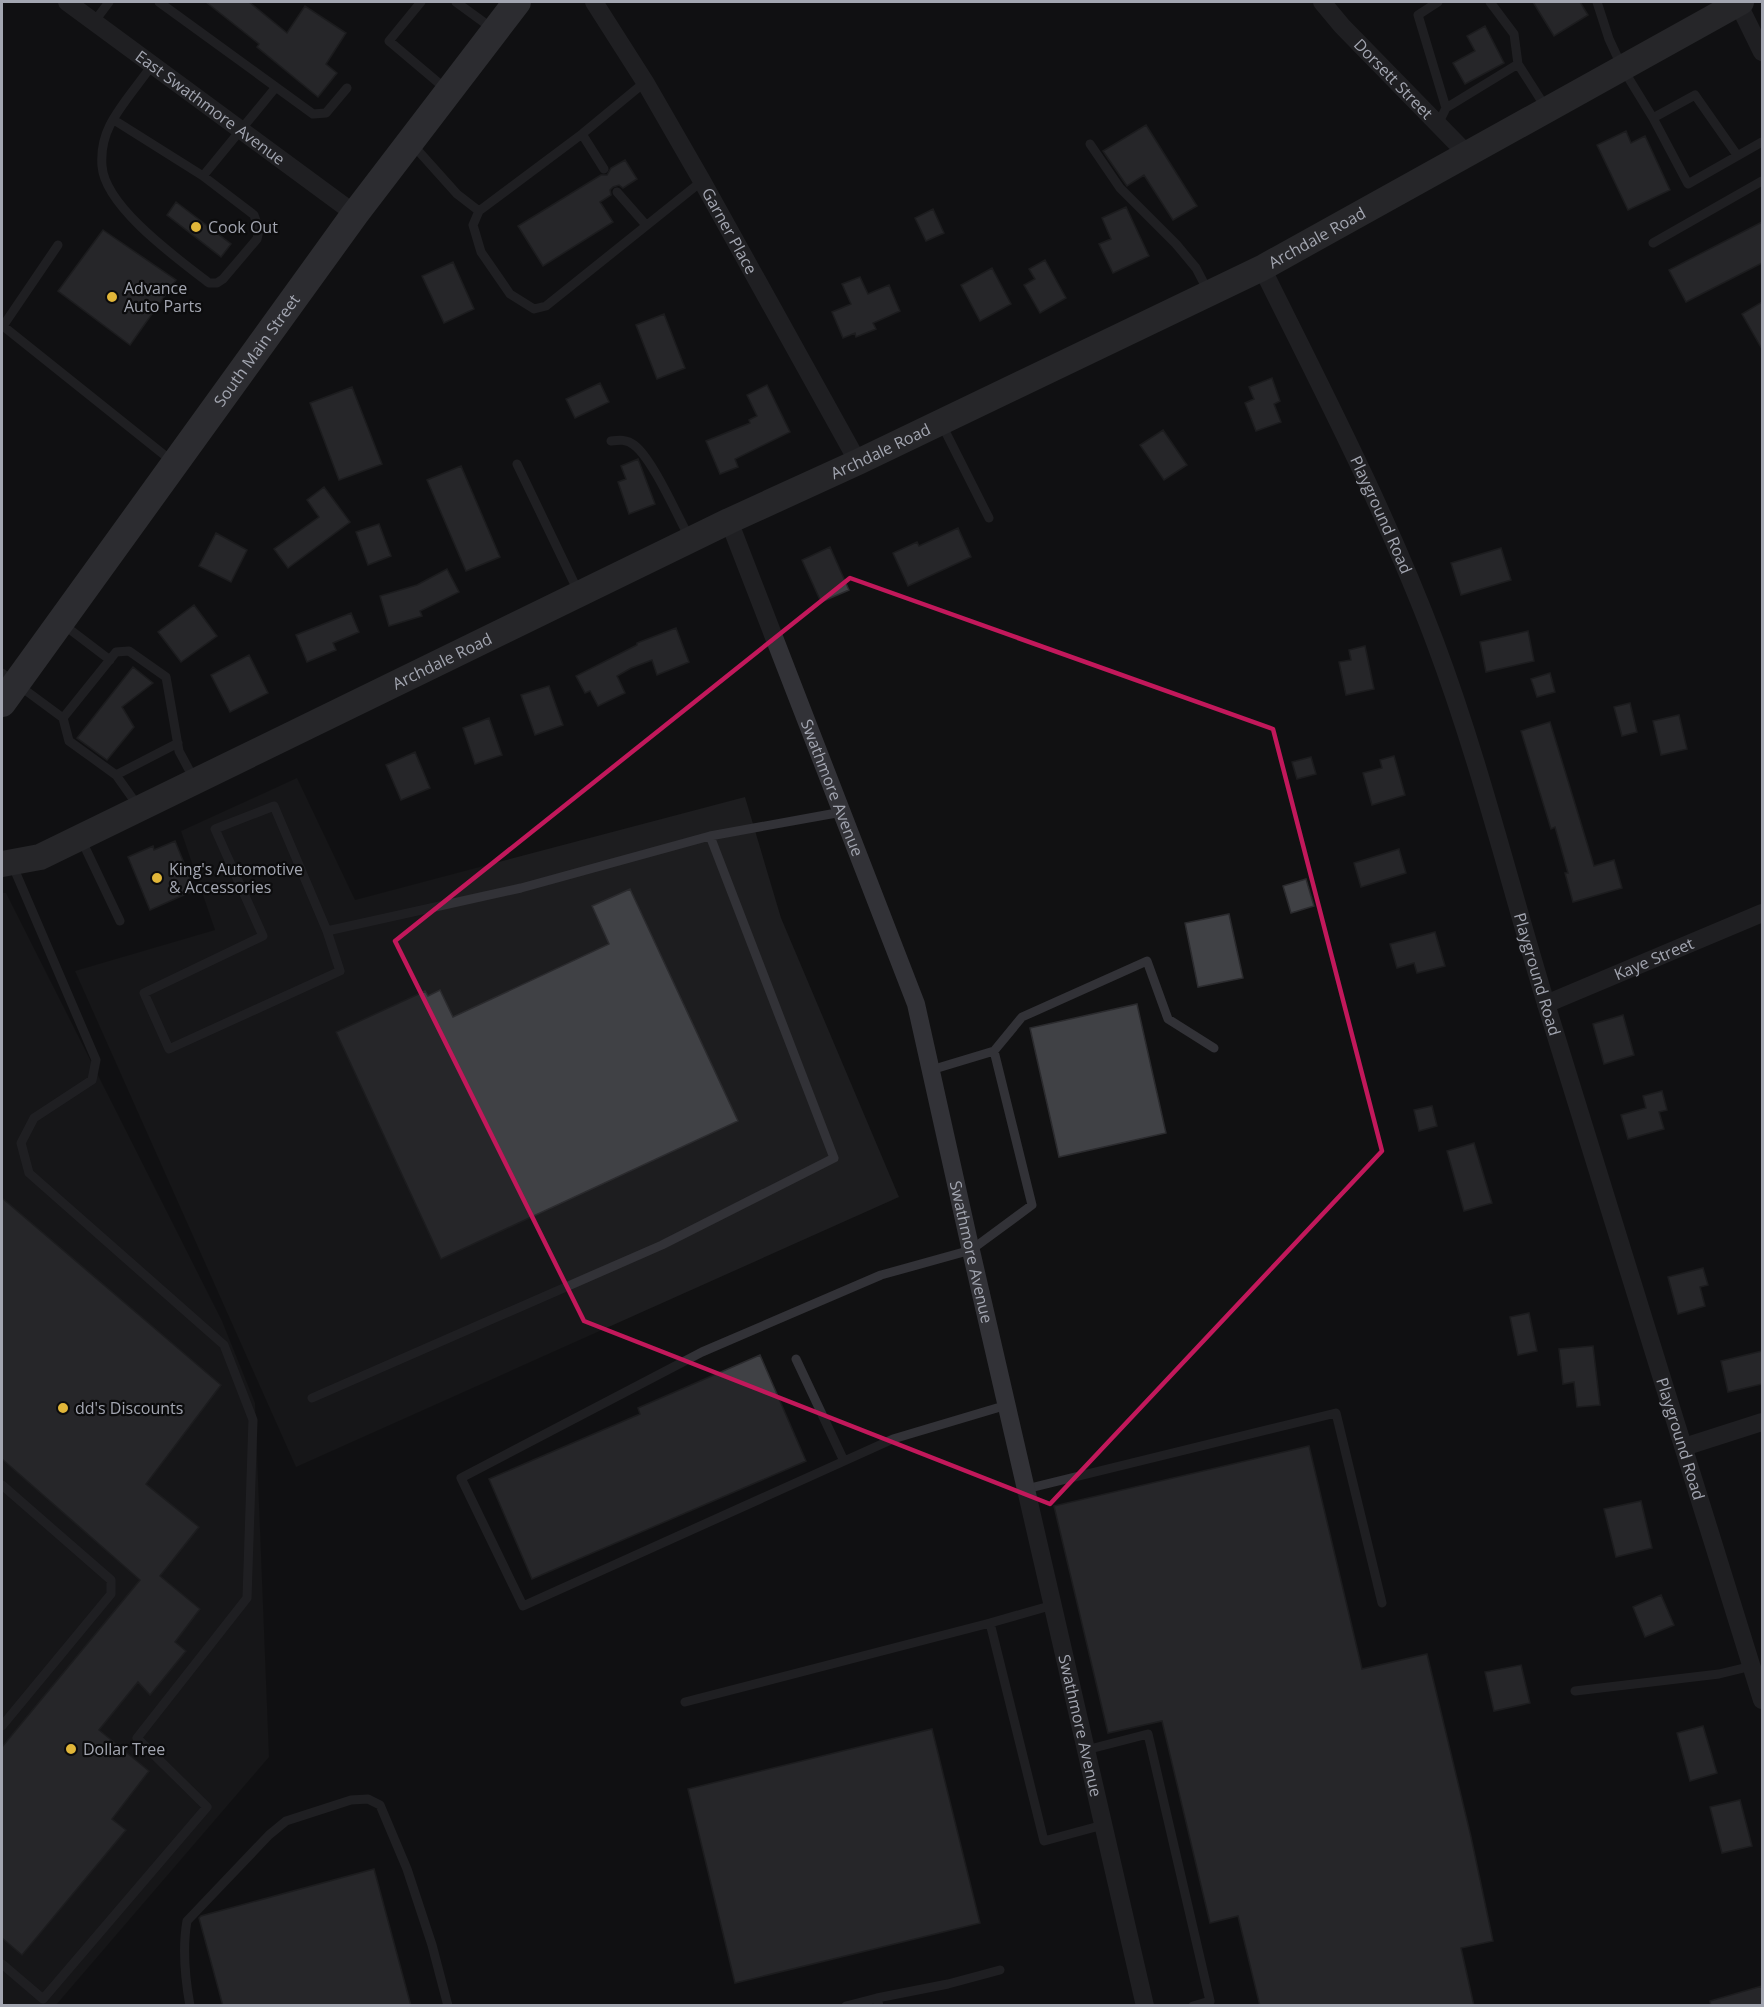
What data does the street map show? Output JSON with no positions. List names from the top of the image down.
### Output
{
  "streets": {
    "main road": ["Archdale Road", "South Main Street"],
    "street": [
      "Dorsett Street",
      "East Swathmore Avenue",
      "Garner Place",
      "Playground Road",
      "Swathmore Avenue",
      "Kaye Street"
    ]
  },
  "crossings": [
    ["Dorsett Street", "Archdale Road"],
    ["East Swathmore Avenue", "South Main Street"],
    ["Garner Place", "Archdale Road"],
    ["Archdale Road", "Playground Road"],
    ["Archdale Road", "Swathmore Avenue"],
    ["Playground Road", "Kaye Street"]
  ],
  "places": [
    "Cook Out",
    "Advance Auto Parts",
    "King's Automotive & Accessories",
    "dd's Discounts",
    "Dollar Tree"
  ]
}
